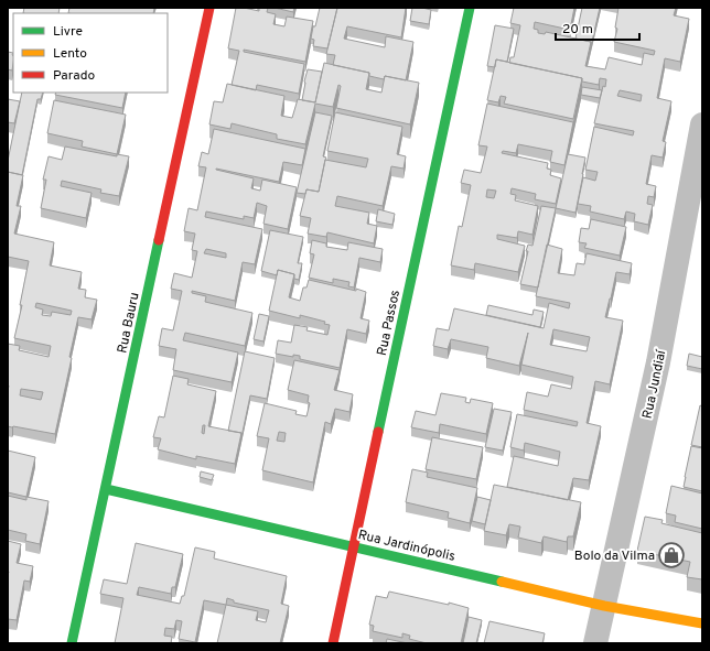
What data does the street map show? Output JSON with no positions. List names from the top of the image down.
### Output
{
  "streets": {
    "street": [
      "Rua Bauru",
      "Rua Passos",
      "Rua Jundiaí",
      "Rua Jardinópolis"
    ]
  },
  "crossings": [
    ["Rua Bauru", "Rua Jardinópolis"],
    ["Rua Passos", "Rua Jardinópolis"],
    ["Rua Jundiaí", "Rua Jardinópolis"]
  ],
  "places": {
    "shop": ["Bolo da Vilma"]
  },
  "legend": ["Livre", "Lento", "Parado"],
  "scale_bar": "20 m"
}
